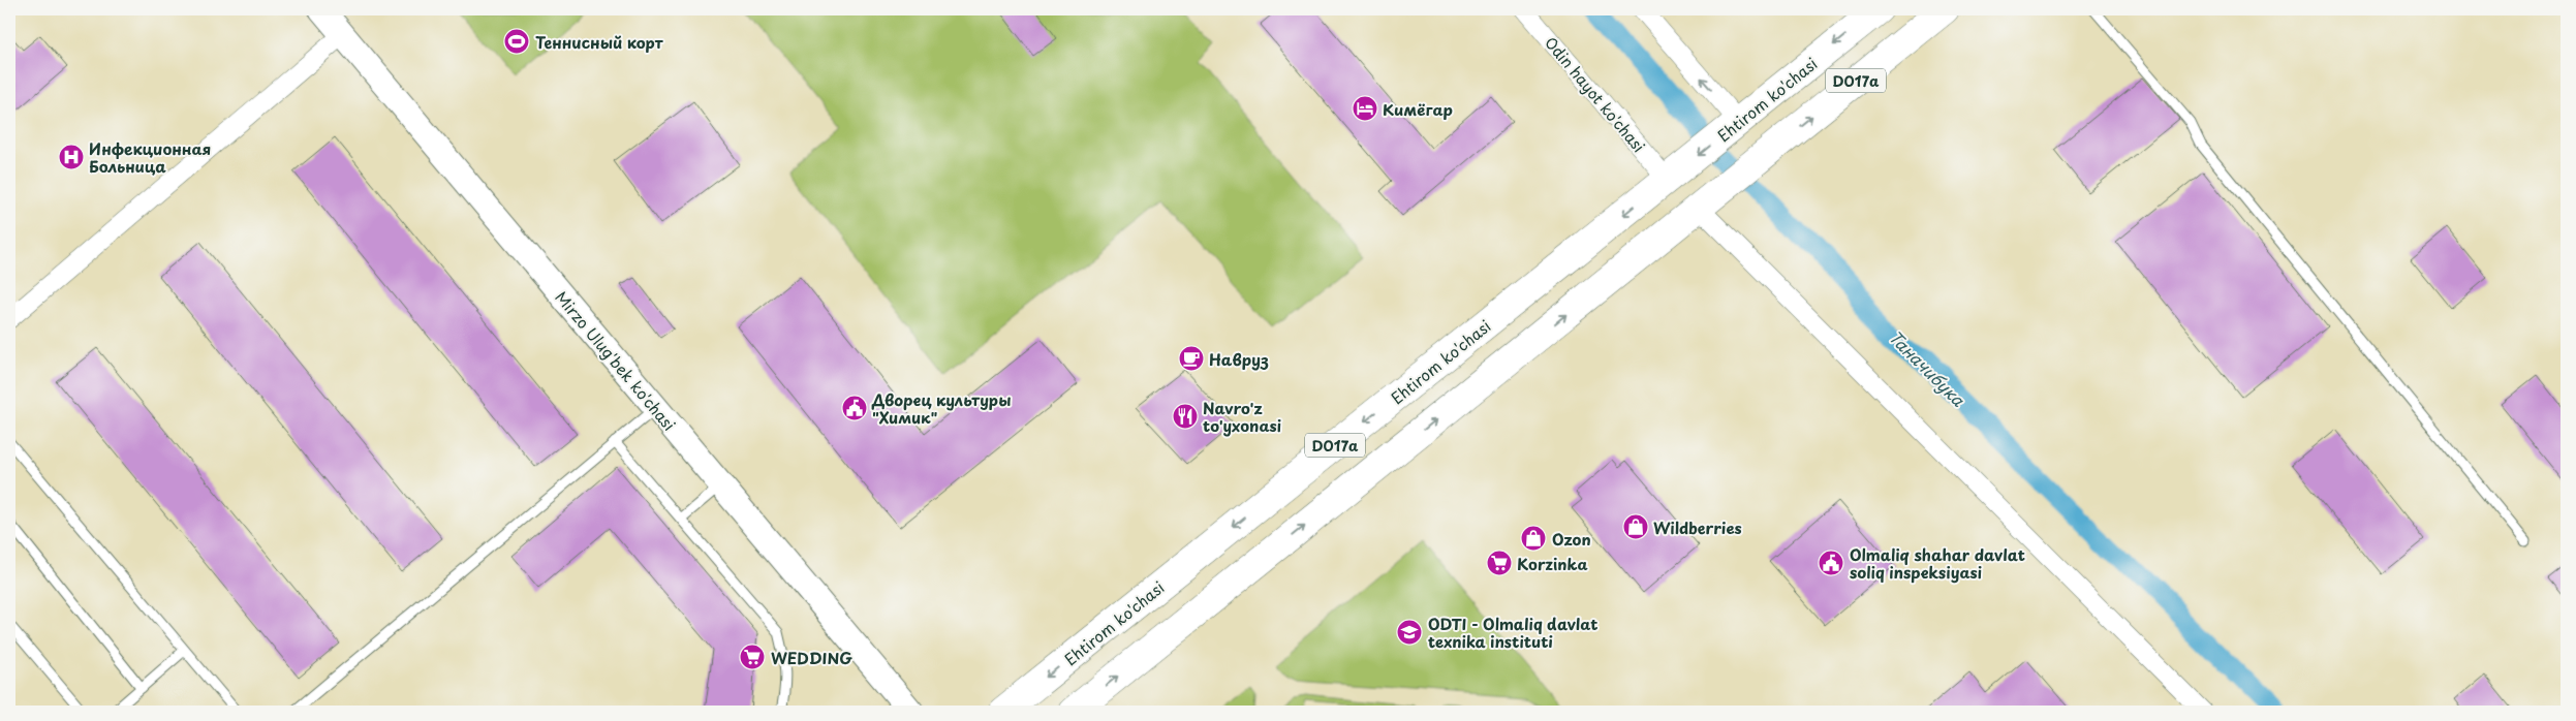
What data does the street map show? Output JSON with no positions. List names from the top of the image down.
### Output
{
  "streets": {
    "main road": ["D017a", "Ehtirom ko'chasi", "Mirzo Ulug'bek ko'chasi"],
    "street": ["Odin hayot ko'chasi"]
  },
  "crossings": [
    ["Odin hayot ko'chasi", "Ehtirom ko'chasi"]
  ],
  "water": ["Таначибука"],
  "places": {
    "sports": ["Теннисный корт"],
    "hotel": ["Кимёгар"],
    "hospital": ["Инфекционная Больница"],
    "cafe": ["Навруз"],
    "public building": ["Дворец культуры \"Химик\"", "Olmaliq shahar davlat soliq inspeksiyasi"],
    "restaurant": ["Navro'z to'yxonasi"],
    "shop": ["Wildberries", "Ozon"],
    "supermarket": ["Korzinka", "WEDDING"],
    "school or university": ["ODTI - Olmaliq davlat texnika instituti"]
  }
}
